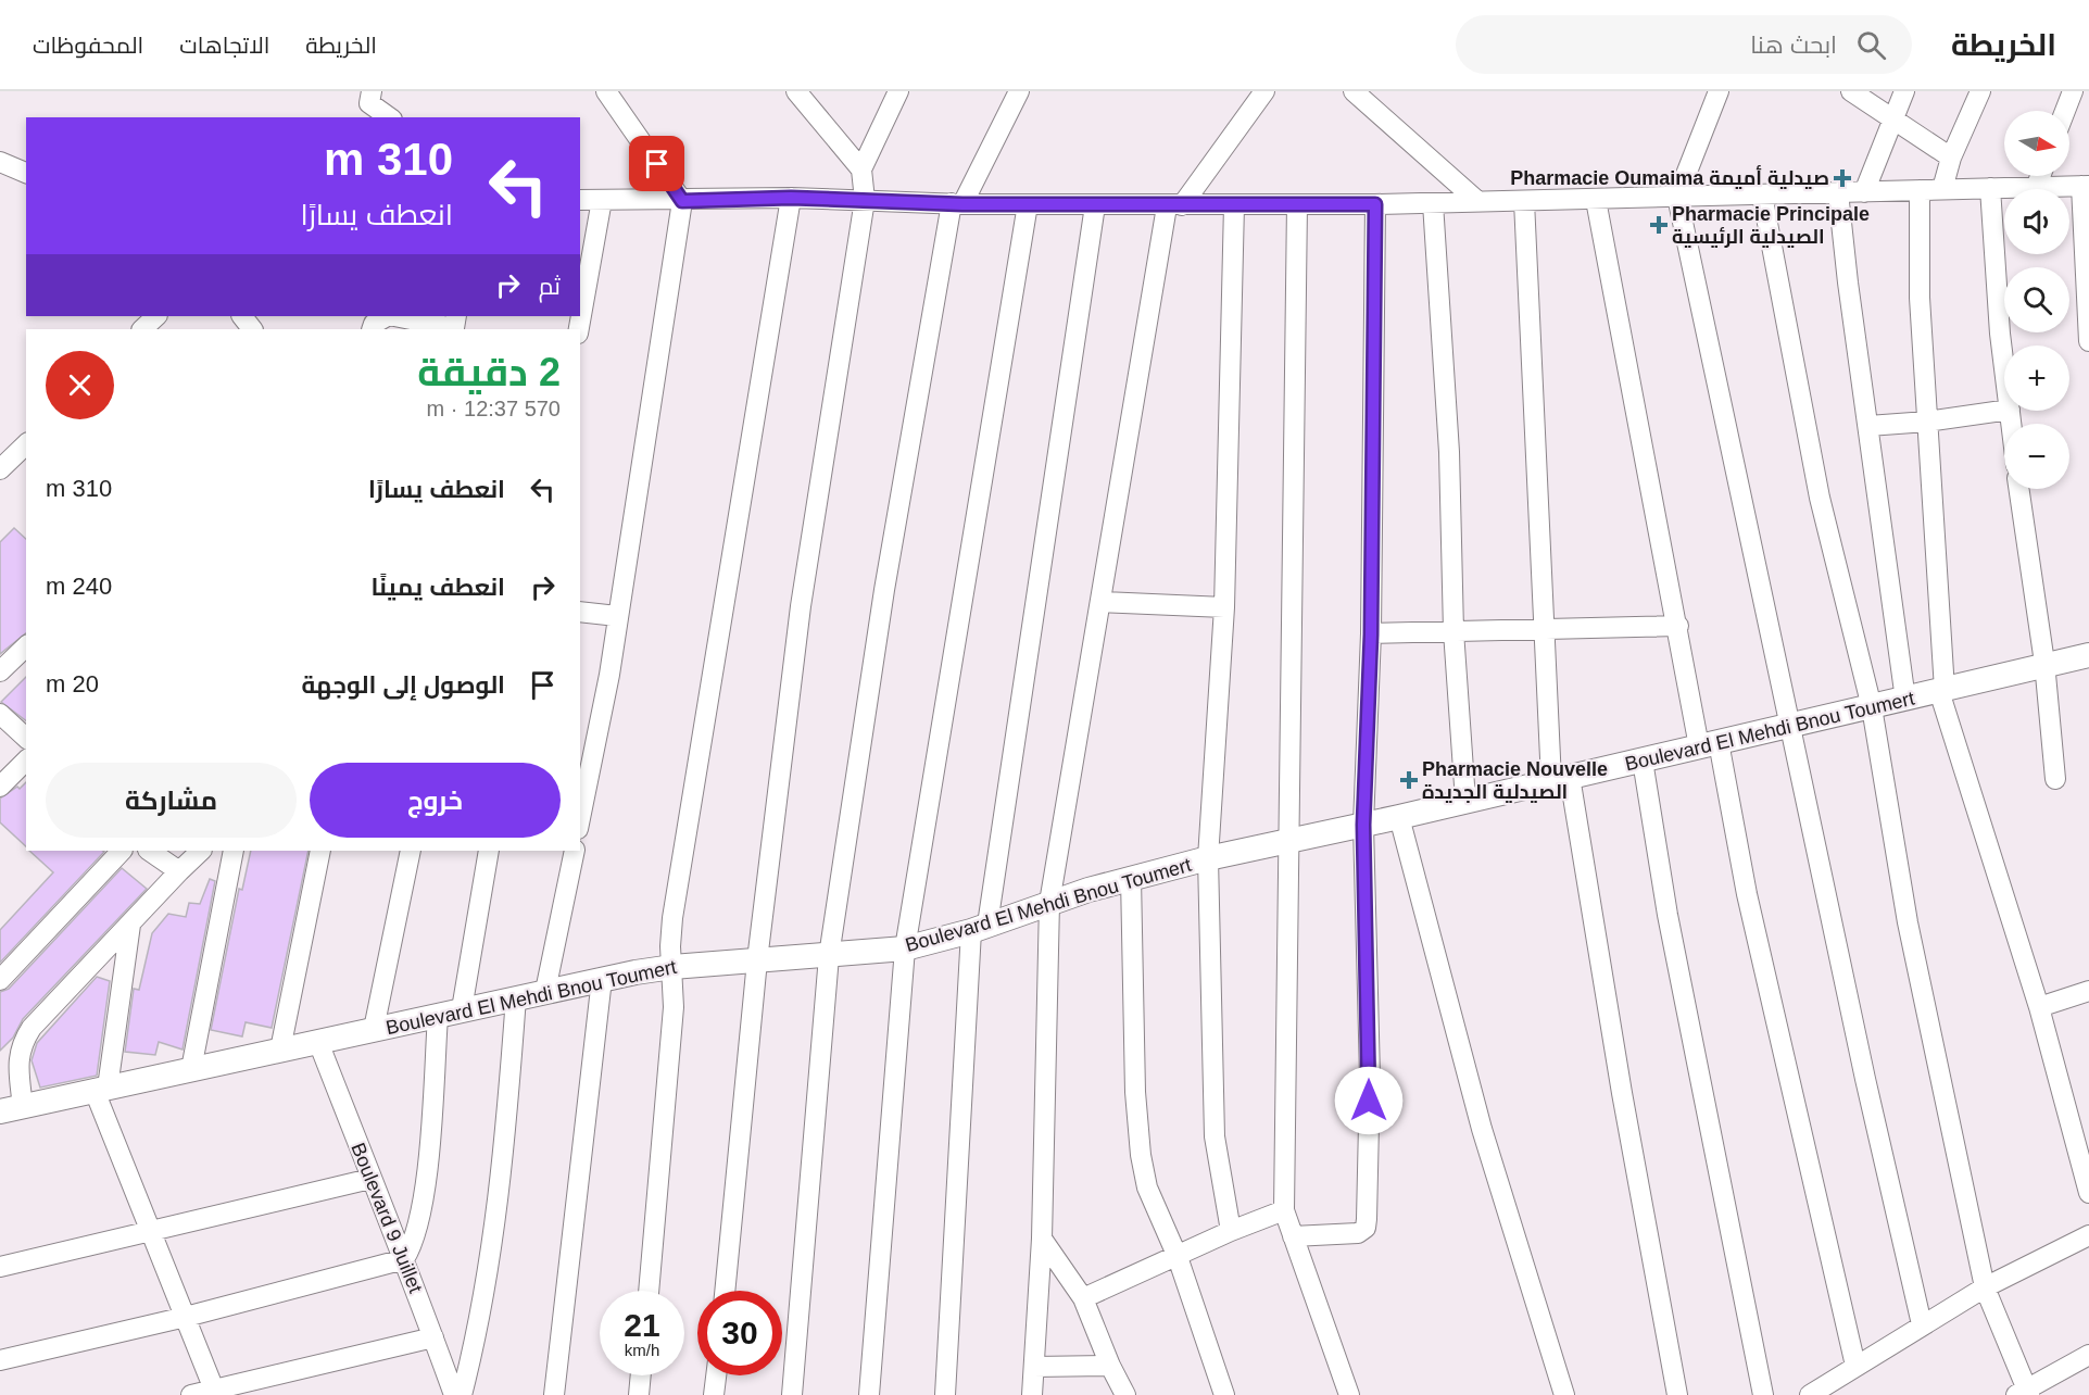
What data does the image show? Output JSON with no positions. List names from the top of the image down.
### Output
{
  "streets": {
    "main road": ["Boulevard El Mehdi Bnou Toumert"],
    "street": ["Boulevard 9 Juillet"]
  },
  "crossings": [
    ["Boulevard El Mehdi Bnou Toumert", "Boulevard 9 Juillet"]
  ],
  "places": {
    "health": ["Pharmacie Oumaima صيدلية أميمة", "Pharmacie Principale الصيدلية الرئيسية", "Pharmacie Nouvelle الصيدلية الجديدة"]
  },
  "north": "right",
  "page": {
    "header": "الخريطة",
    "search": "ابحث هنا",
    "nav": ["الخريطة", "الاتجاهات", "المحفوظات"],
    "map_buttons": ["+", "−"],
    "turn": ["310 m", "انعطف يسارًا"],
    "then": "ثم",
    "heading": ["2 دقيقة", "570 m · 12:37"],
    "list": [
      {
        "name": "انعطف يسارًا",
        "value": "310 m"
      },
      {
        "name": "انعطف يمينًا",
        "value": "240 m"
      },
      {
        "name": "الوصول إلى الوجهة",
        "value": "20 m"
      }
    ],
    "buttons": ["خروج", "مشاركة"],
    "speed": "21 km/h",
    "limit": "30"
  }
}
